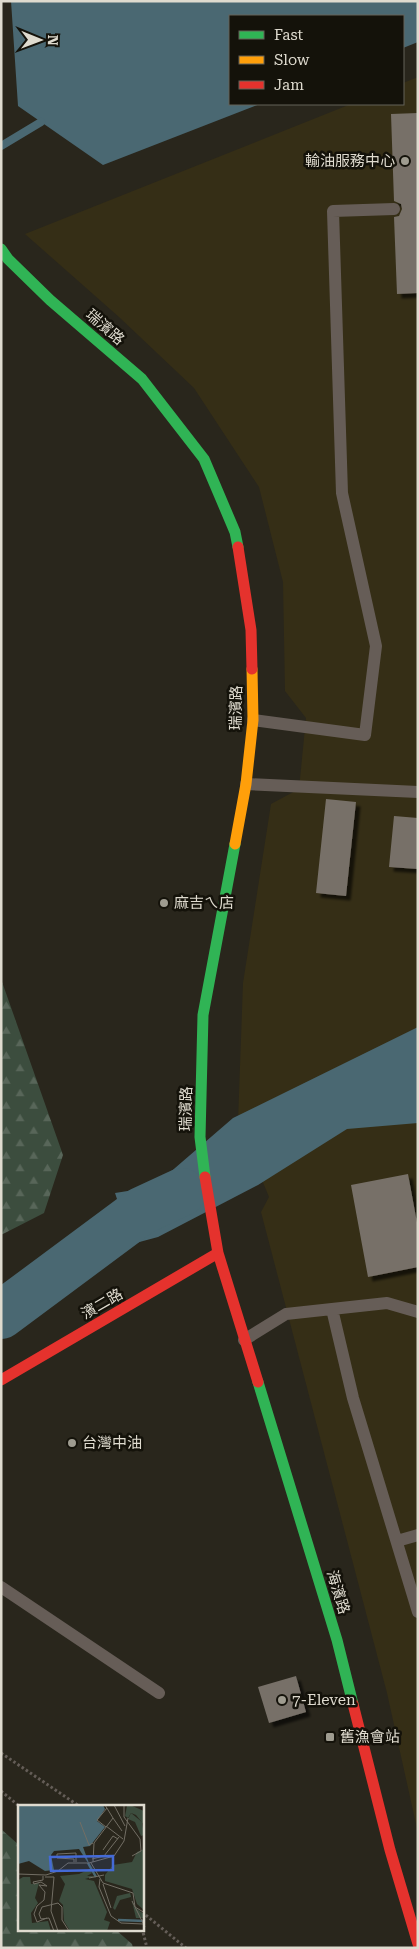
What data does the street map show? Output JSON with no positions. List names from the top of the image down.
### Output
{
  "streets": {
    "main road": ["瑞濱路", "濱二路", "海濱路"]
  },
  "crossings": [
    ["瑞濱路", "濱二路"],
    ["瑞濱路", "海濱路"],
    ["濱二路", "海濱路"]
  ],
  "places": {
    "other": [
      "輸油服務中心",
      "麻吉ㄟ店",
      "台灣中油",
      "7-Eleven"
    ],
    "transit": ["舊漁會站"]
  },
  "legend": ["Fast", "Slow", "Jam"],
  "north": "right"
}
